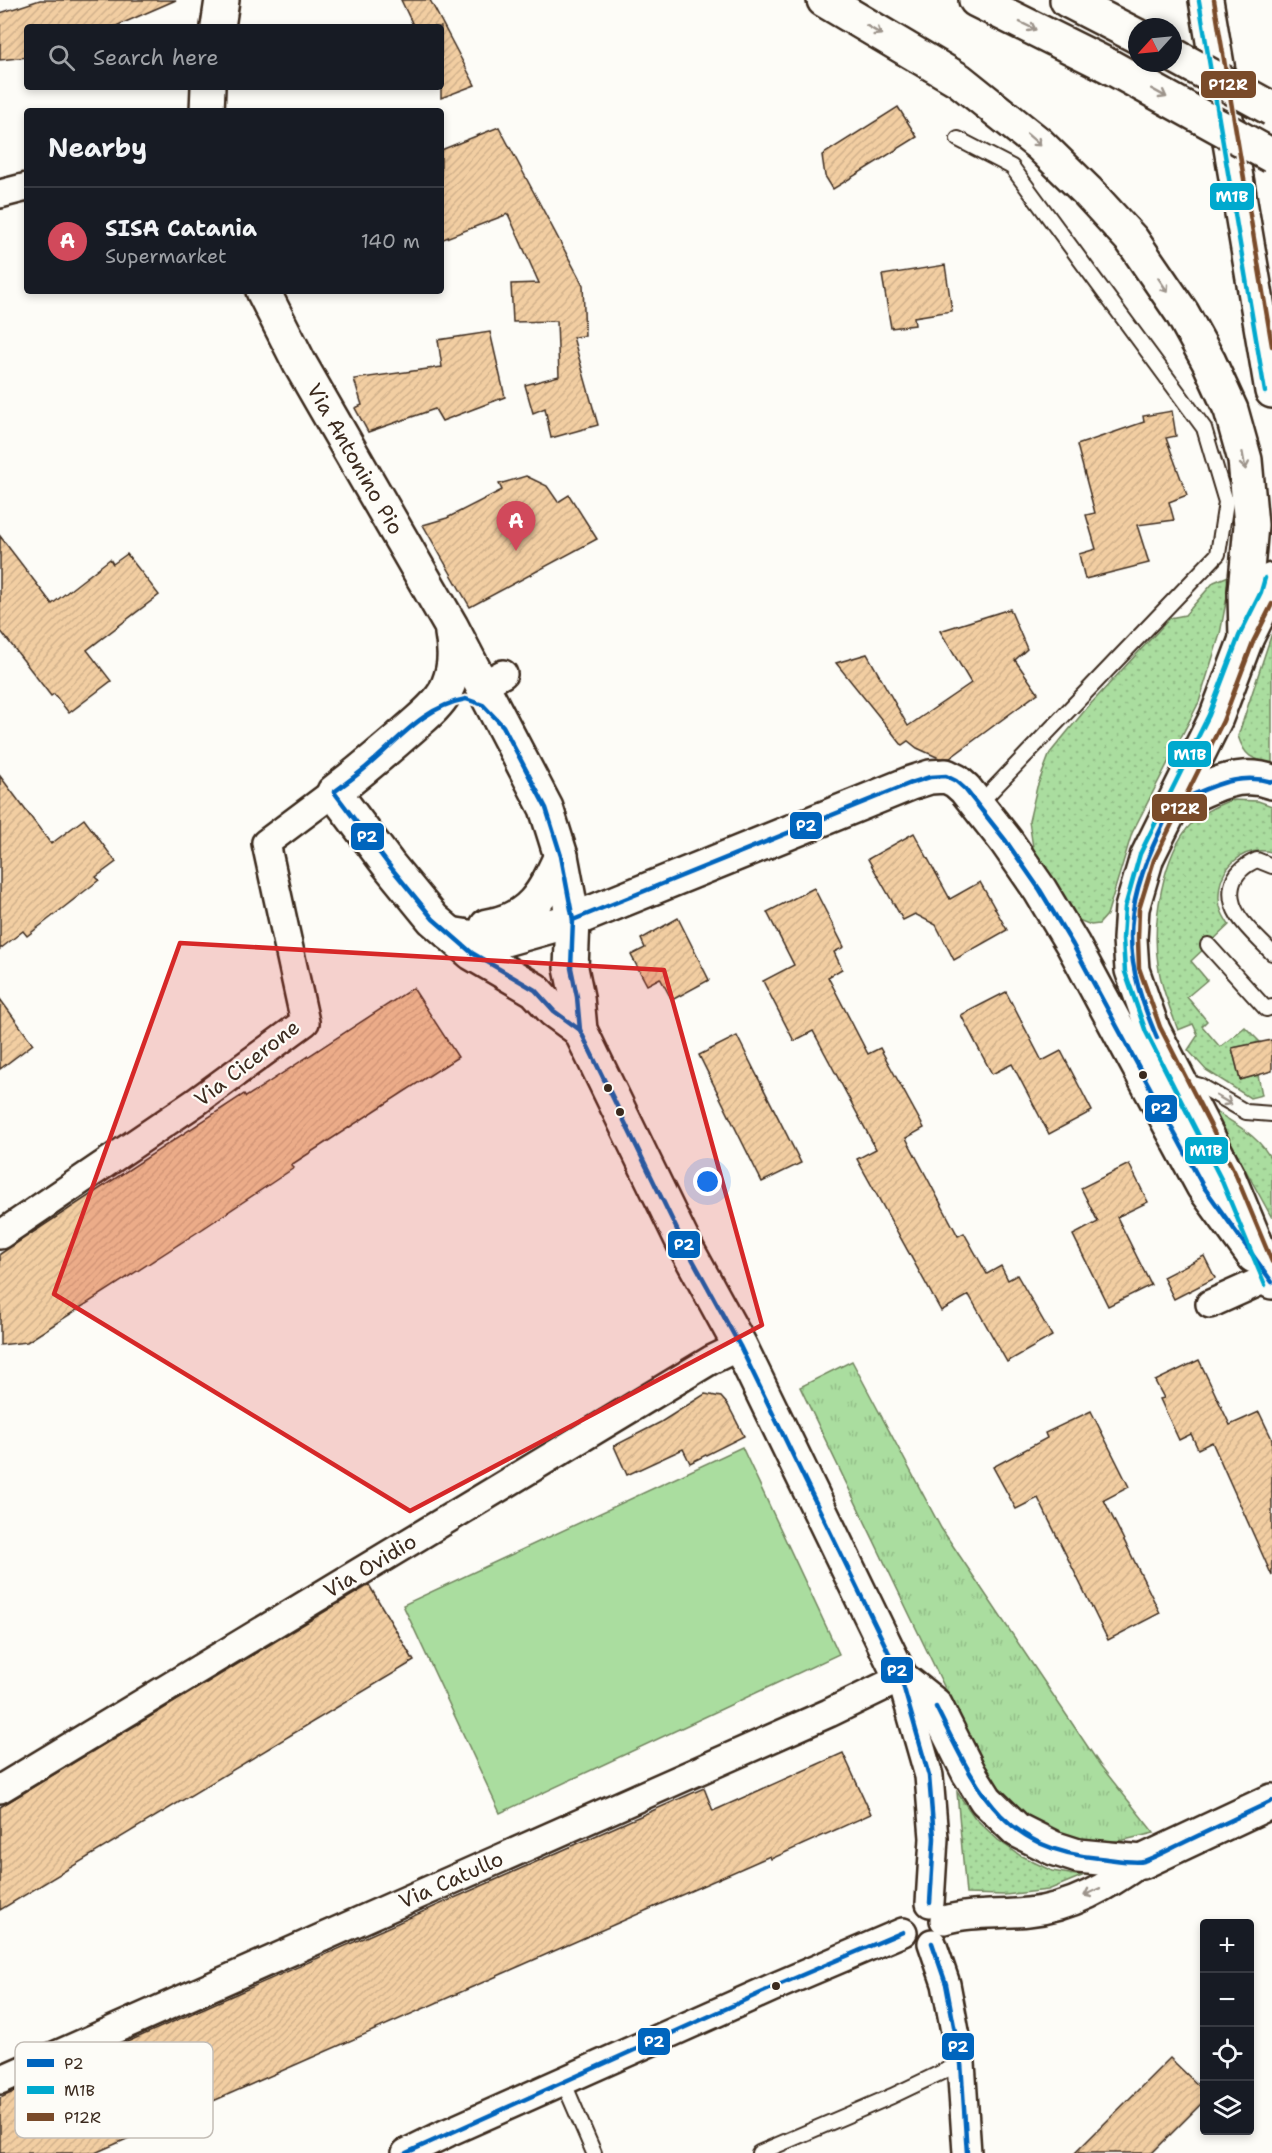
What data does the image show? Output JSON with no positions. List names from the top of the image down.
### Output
{
  "streets": {
    "main road": ["Via Antonino Pio"],
    "street": ["Via Cicerone", "Via Ovidio", "Via Catullo"]
  },
  "crossings": [
    ["Via Antonino Pio", "Via Cicerone"],
    ["Via Antonino Pio", "Via Ovidio"],
    ["Via Antonino Pio", "Via Catullo"]
  ],
  "lines": ["transit line P12R", "transit line M1B", "transit line P2"],
  "legend": ["P2", "M1B", "P12R"],
  "north": "bottom left",
  "page": {
    "search": "Search here",
    "heading": "Nearby",
    "list": [
      {
        "mark": "A",
        "name": "SISA Catania",
        "note": "Supermarket",
        "value": "140 m"
      }
    ],
    "pins": "A",
    "map_buttons": ["+", "−"]
  }
}
